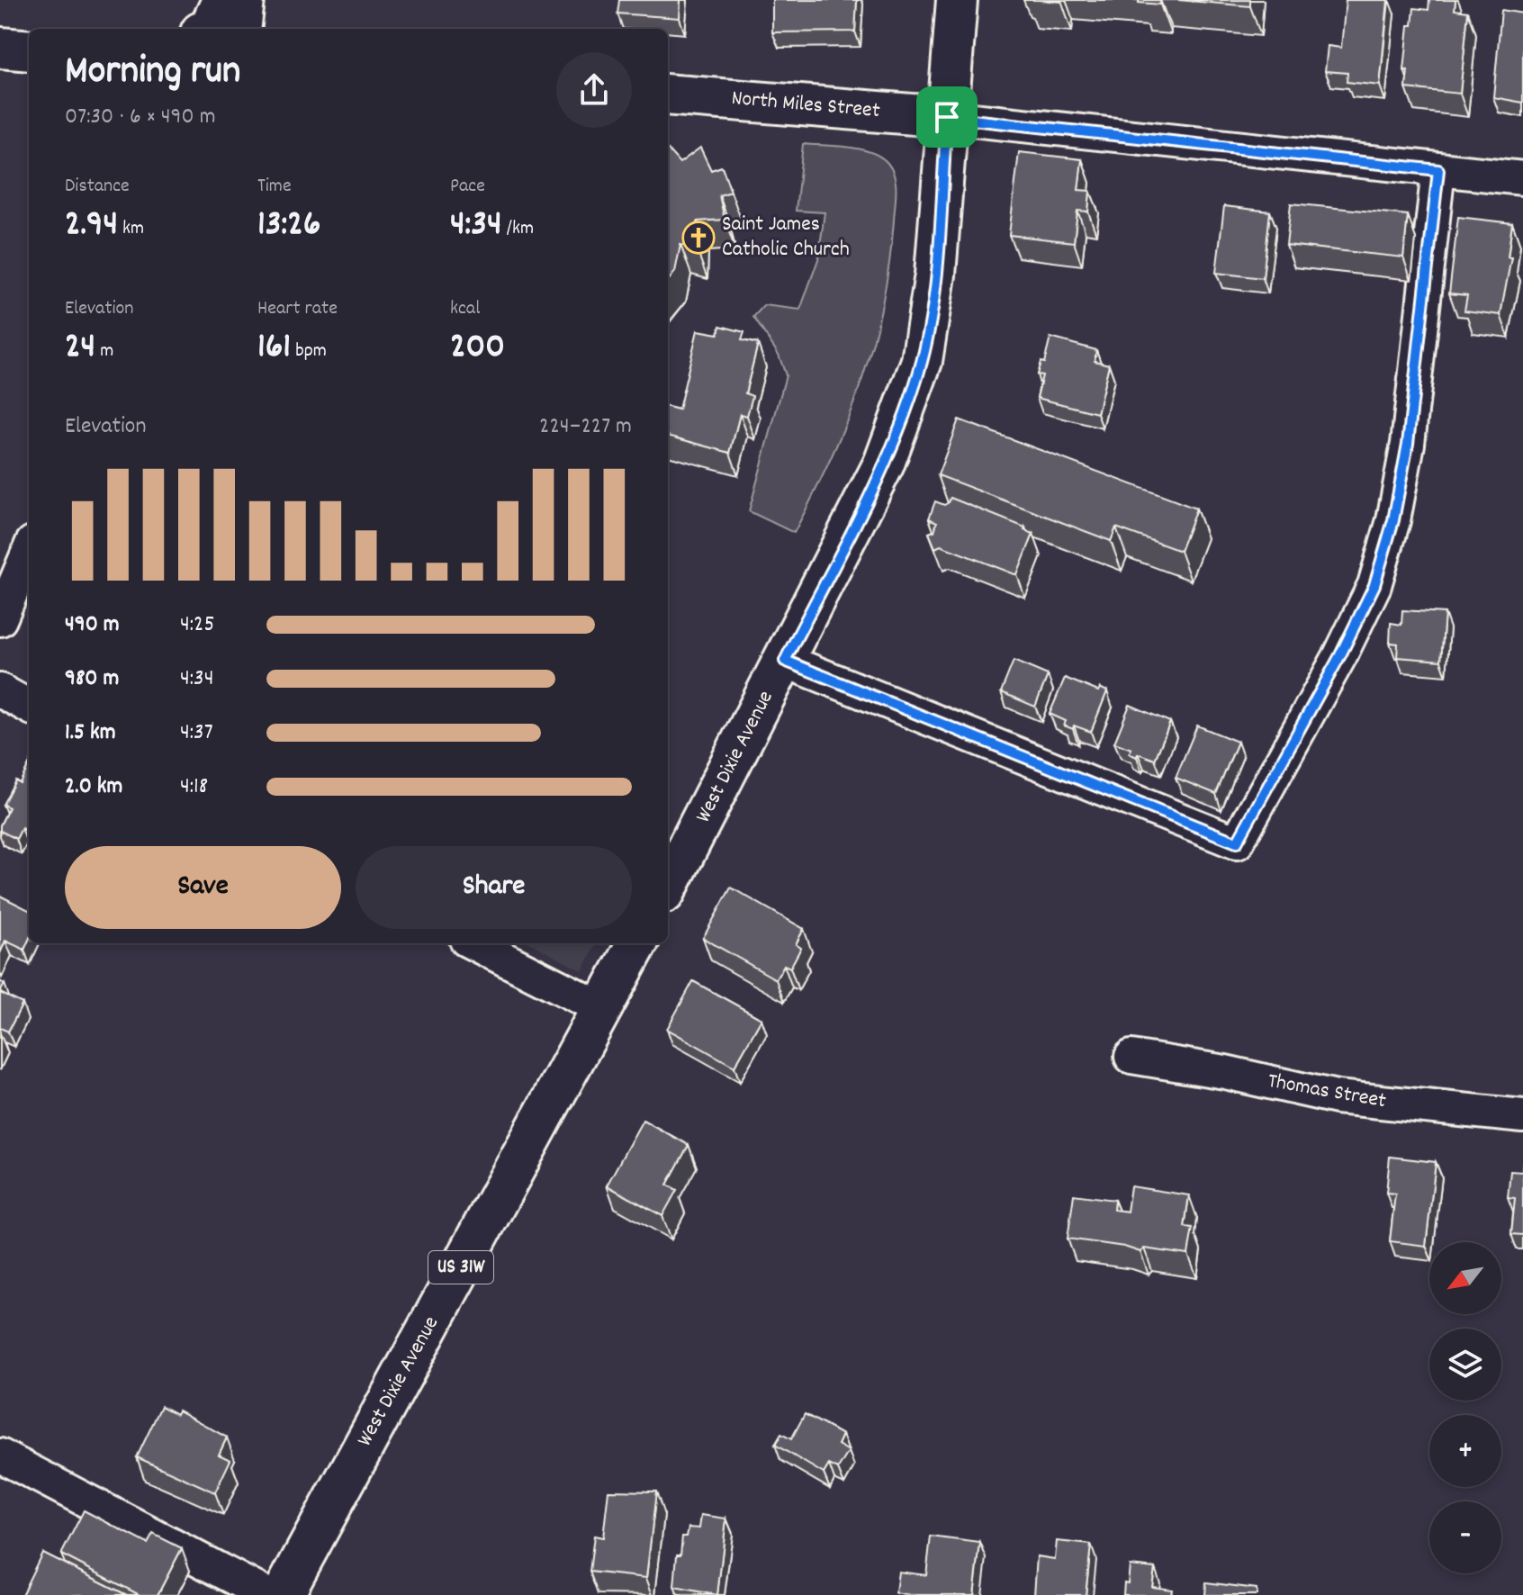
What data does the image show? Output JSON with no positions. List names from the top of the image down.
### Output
{
  "streets": {
    "main road": ["North Miles Street", "West Dixie Avenue", "US 31W"],
    "street": ["Thomas Street"]
  },
  "crossings": [
    ["North Miles Street", "West Dixie Avenue"]
  ],
  "places": {
    "church": ["Saint James Catholic Church"]
  },
  "north": "bottom left",
  "page": {
    "heading": ["Morning run", "07:30 · 6 × 490 m"],
    "stats": [
      ["Distance", "2.94 km"],
      ["Time", "13:26"],
      ["Pace", "4:34 /km"],
      ["Elevation", "24 m"],
      ["Heart rate", "161 bpm"],
      ["kcal", "200"]
    ],
    "chart": ["Elevation", "224–227 m"],
    "list": [
      {
        "name": "490 m",
        "note": "4:25"
      },
      {
        "name": "980 m",
        "note": "4:34"
      },
      {
        "name": "1.5 km",
        "note": "4:37"
      },
      {
        "name": "2.0 km",
        "note": "4:18"
      }
    ],
    "buttons": ["Save", "Share"],
    "map_buttons": ["+", "−"]
  }
}
